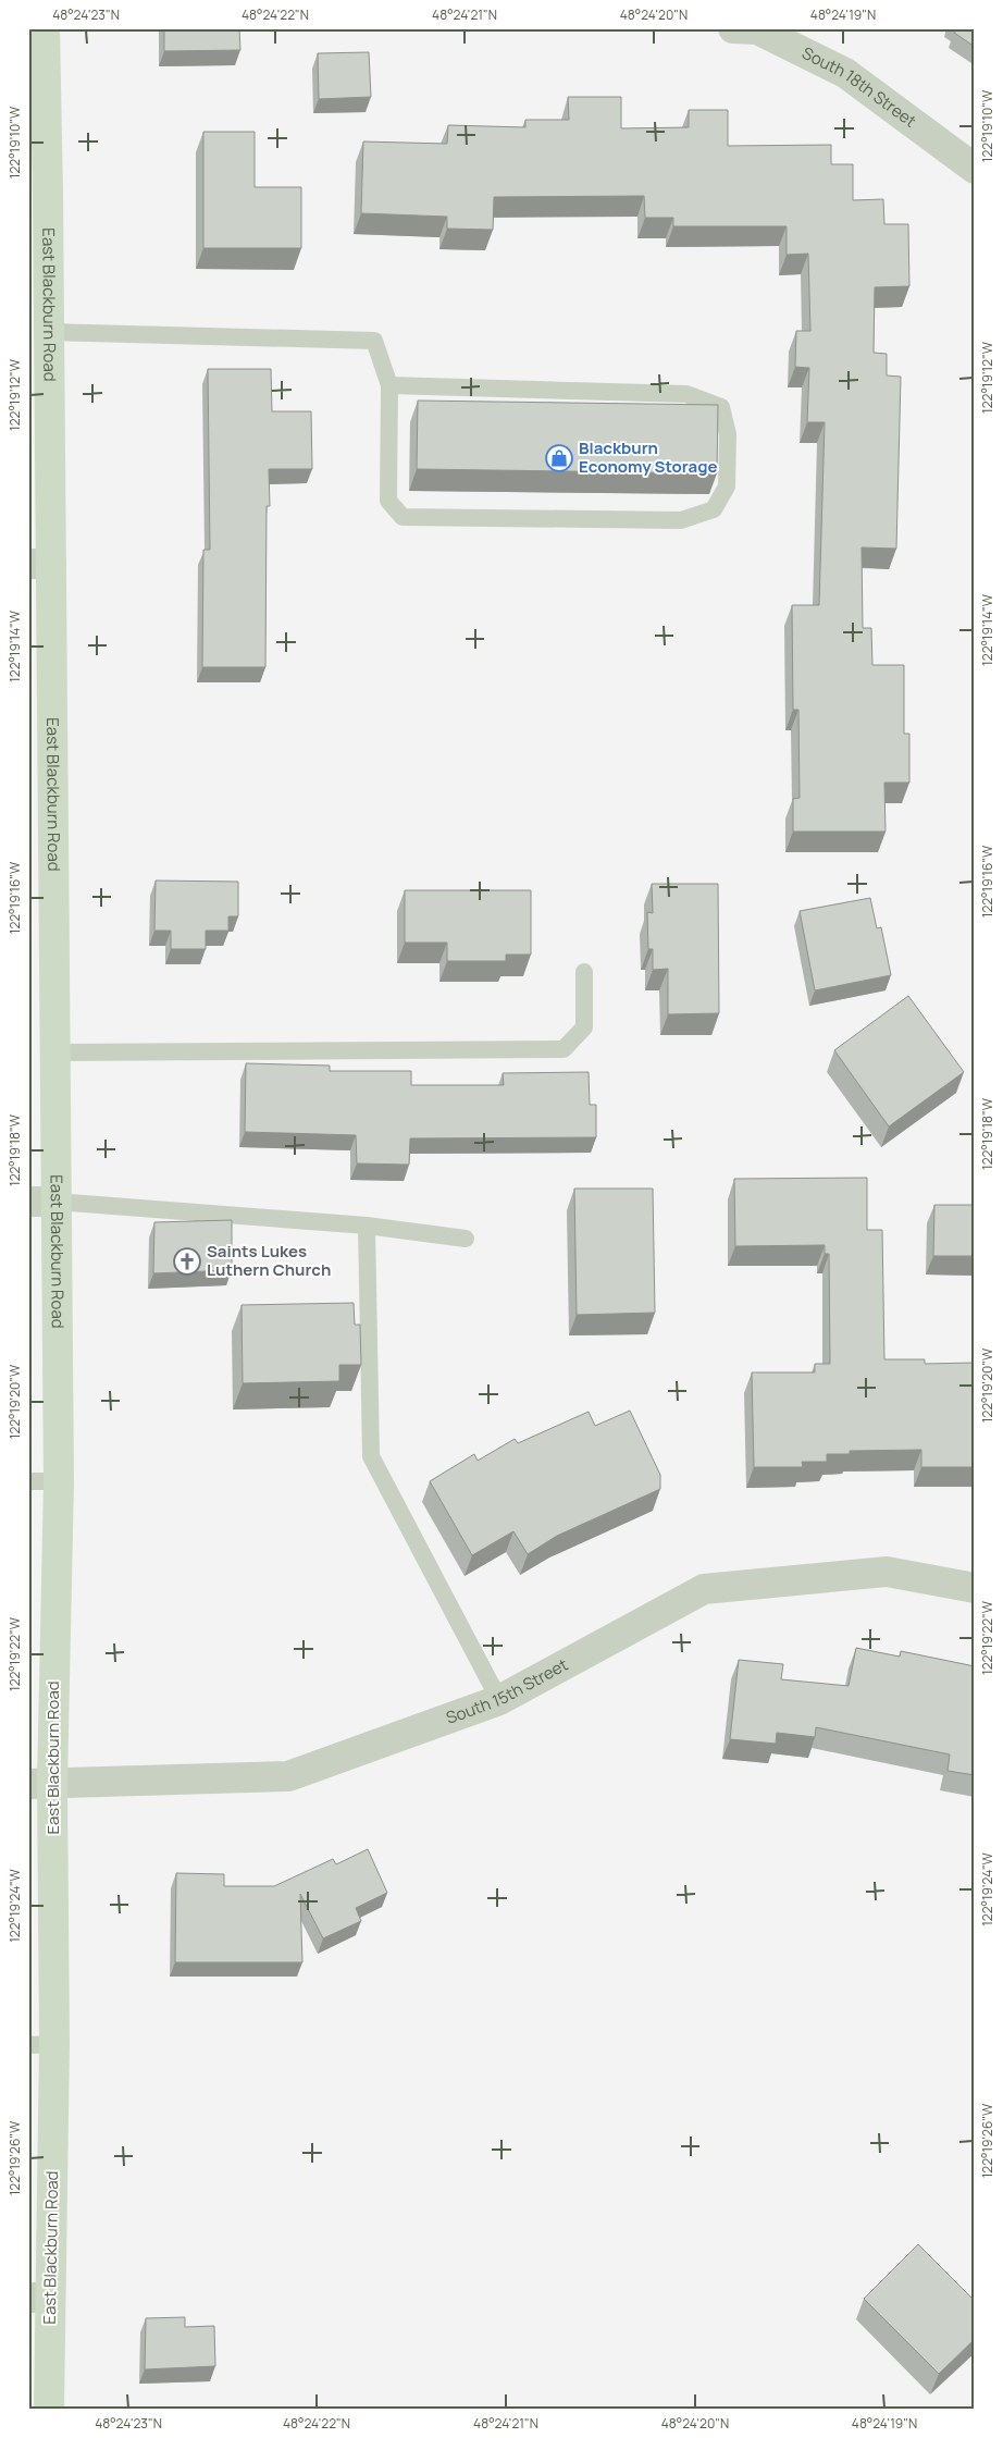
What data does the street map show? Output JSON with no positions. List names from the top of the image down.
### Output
{
  "streets": {
    "street": ["South 18th Street", "East Blackburn Road", "South 15th Street"]
  },
  "crossings": [
    ["East Blackburn Road", "South 15th Street"]
  ],
  "places": {
    "shop": ["Blackburn Economy Storage"],
    "church": ["Saints Lukes Luthern Church"]
  },
  "coordinates": [
    "48°24'23\"N",
    "48°24'22\"N",
    "48°24'21\"N",
    "48°24'20\"N",
    "48°24'19\"N",
    "122°19'10\"W",
    "122°19'12\"W",
    "122°19'14\"W",
    "122°19'16\"W",
    "122°19'18\"W",
    "122°19'20\"W",
    "122°19'22\"W",
    "122°19'24\"W",
    "122°19'26\"W"
  ]
}
